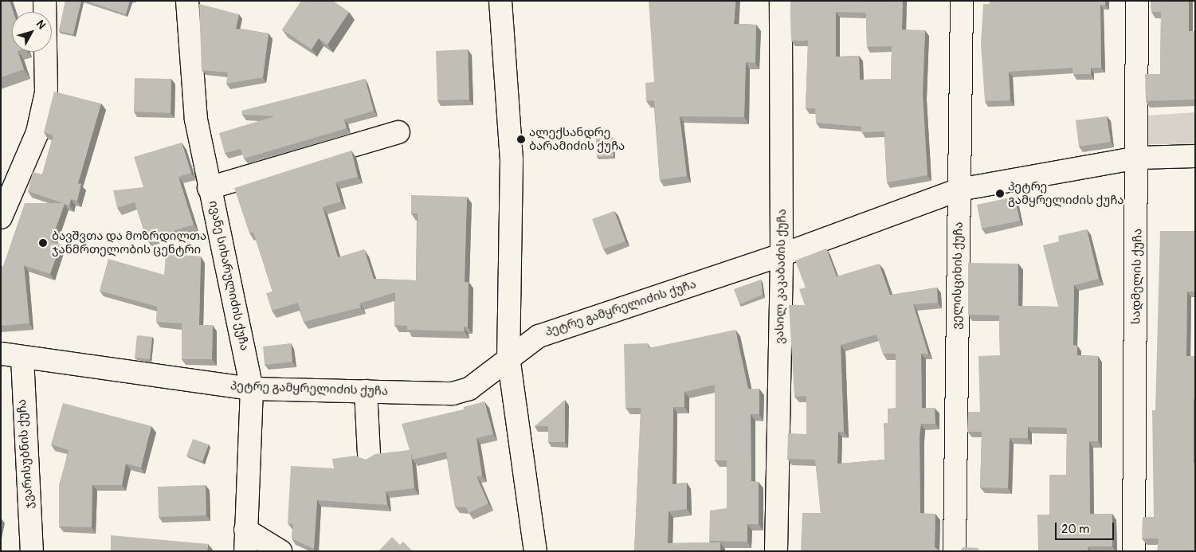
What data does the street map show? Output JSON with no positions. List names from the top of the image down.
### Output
{
  "streets": {
    "street": [
      "ივანე სიხარულიძის ქუჩა",
      "ველისციხის ქუჩა",
      "ვასილ კაკაბაძის ქუჩა",
      "სადმელის ქუჩა",
      "პეტრე გამყრელიძის ქუჩა",
      "ჯვარისუბნის ქუჩა"
    ]
  },
  "crossings": [
    ["ივანე სიხარულიძის ქუჩა", "პეტრე გამყრელიძის ქუჩა"],
    ["ველისციხის ქუჩა", "პეტრე გამყრელიძის ქუჩა"],
    ["ვასილ კაკაბაძის ქუჩა", "პეტრე გამყრელიძის ქუჩა"],
    ["სადმელის ქუჩა", "პეტრე გამყრელიძის ქუჩა"],
    ["პეტრე გამყრელიძის ქუჩა", "ჯვარისუბნის ქუჩა"]
  ],
  "places": ["ალექსანდრე ბარამიძის ქუჩა", "პეტრე გამყრელიძის ქუჩა", "ბავშვთა და მოზრდილთა ჯანმრთელობის ცენტრი"],
  "scale_bar": "20 m",
  "north": "top right"
}
